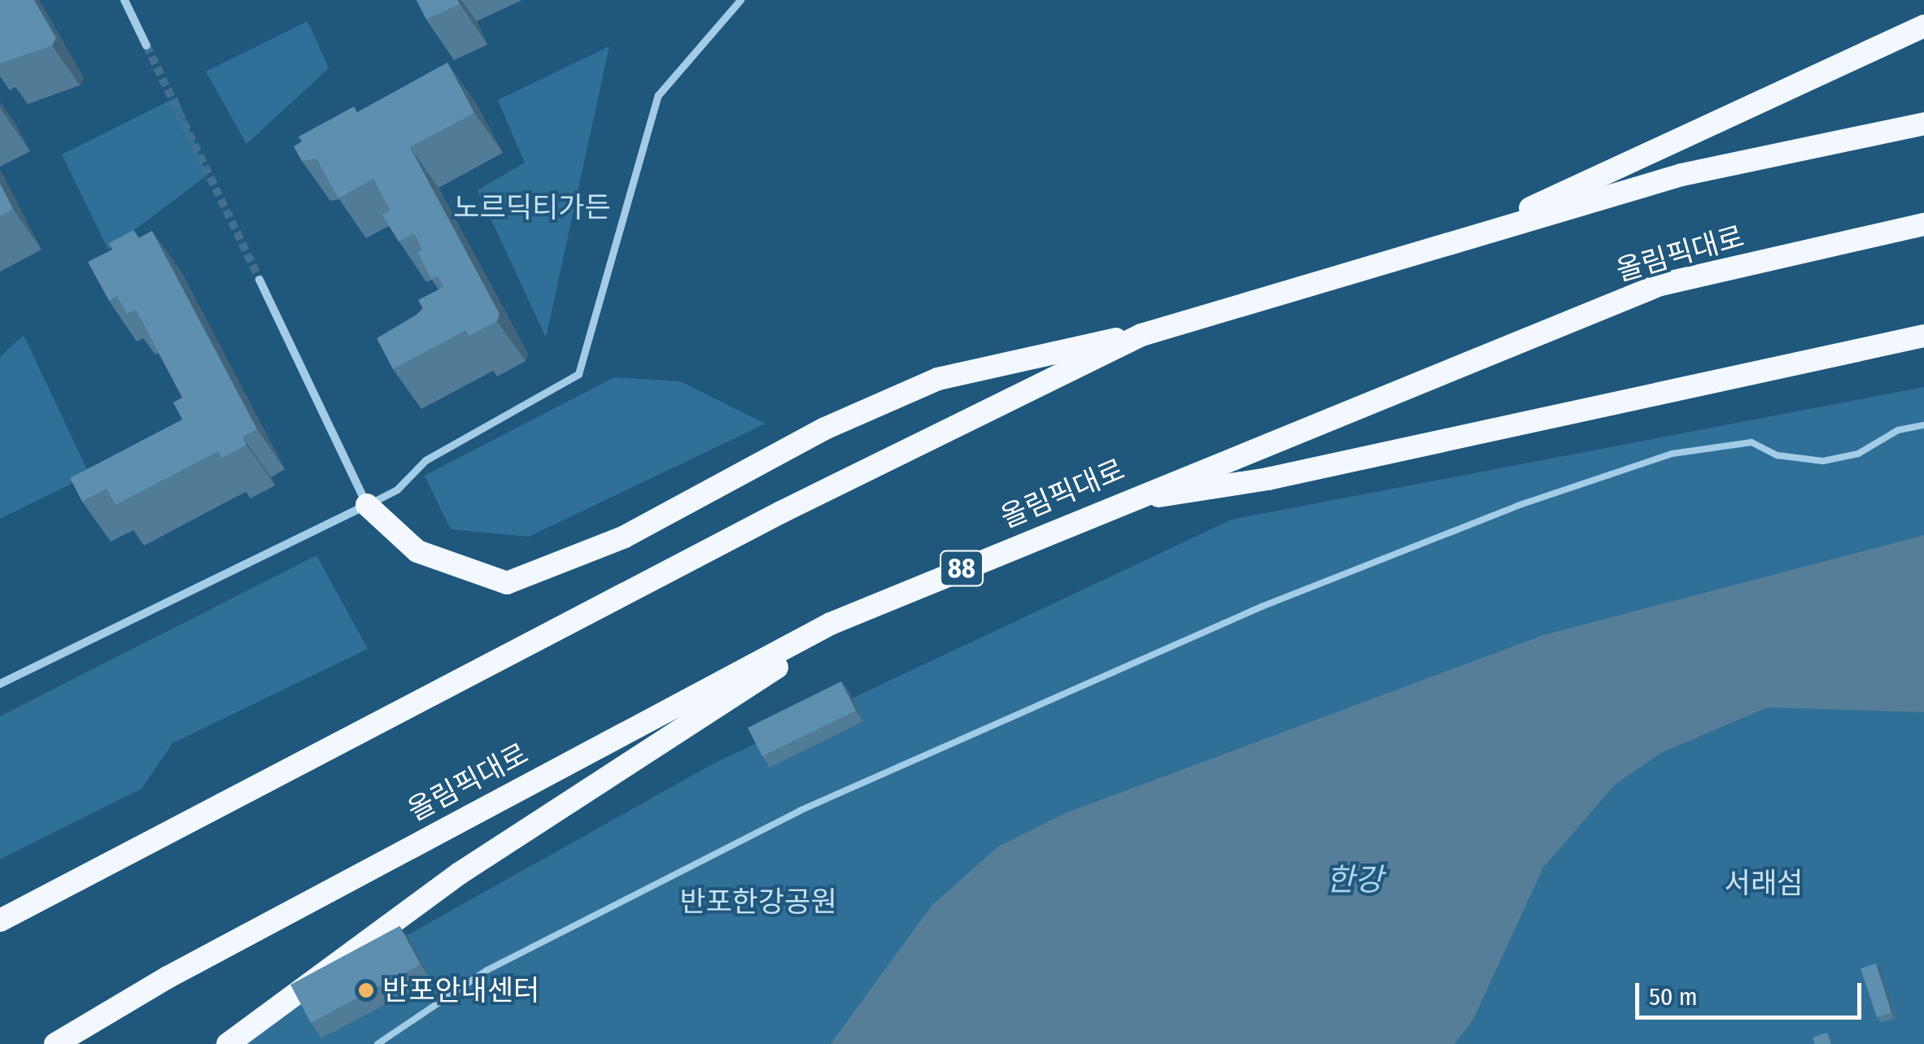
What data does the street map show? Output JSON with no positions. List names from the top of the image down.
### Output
{
  "streets": {
    "highway": ["올림픽대로", "88"]
  },
  "water": ["한강"],
  "parks": ["노르딕티가든", "서래섬", "반포한강공원"],
  "places": ["반포안내센터"],
  "scale_bar": "50 m"
}
